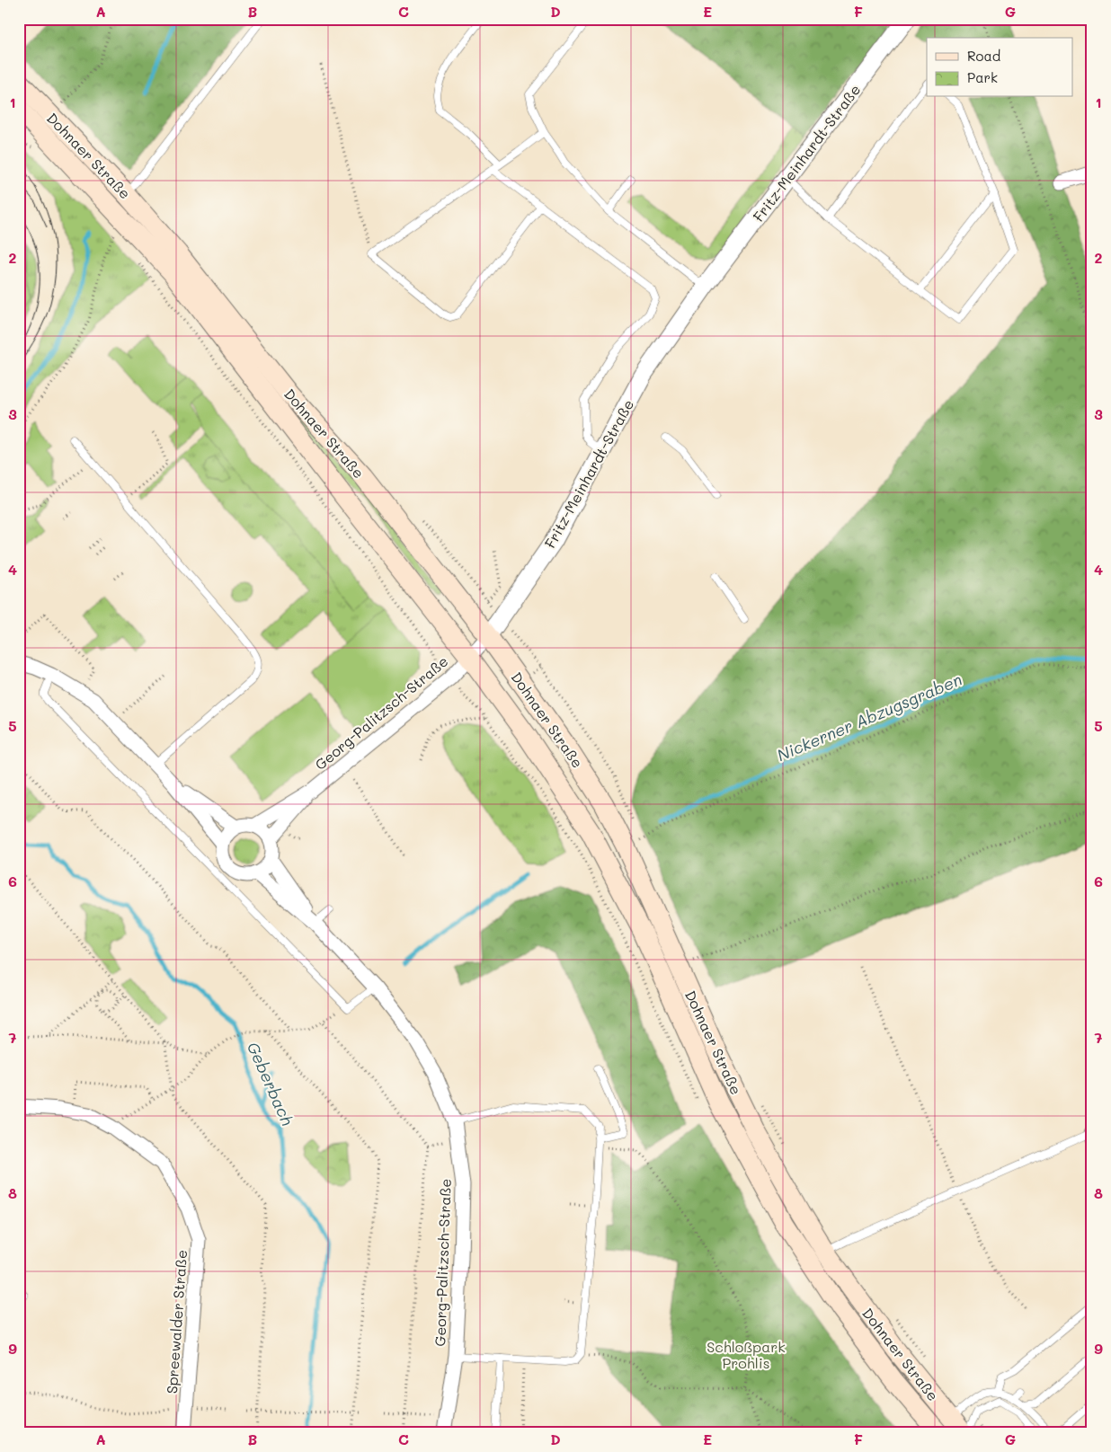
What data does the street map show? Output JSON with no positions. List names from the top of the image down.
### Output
{
  "streets": {
    "main road": ["Dohnaer Straße"],
    "street": ["Fritz-Meinhardt-Straße", "Georg-Palitzsch-Straße", "Spreewalder Straße"]
  },
  "crossings": [
    ["Fritz-Meinhardt-Straße", "Dohnaer Straße"],
    ["Fritz-Meinhardt-Straße", "Georg-Palitzsch-Straße"],
    ["Dohnaer Straße", "Georg-Palitzsch-Straße"]
  ],
  "water": ["Nickerner Abzugsgraben", "Geberbach"],
  "parks": ["Schloßpark Prohlis"],
  "legend": ["Road", "Park"],
  "grid": {
    "columns": [
      "A",
      "B",
      "C",
      "D",
      "E",
      "F",
      "G"
    ],
    "rows": [
      "1",
      "2",
      "3",
      "4",
      "5",
      "6",
      "7",
      "8",
      "9"
    ]
  }
}
